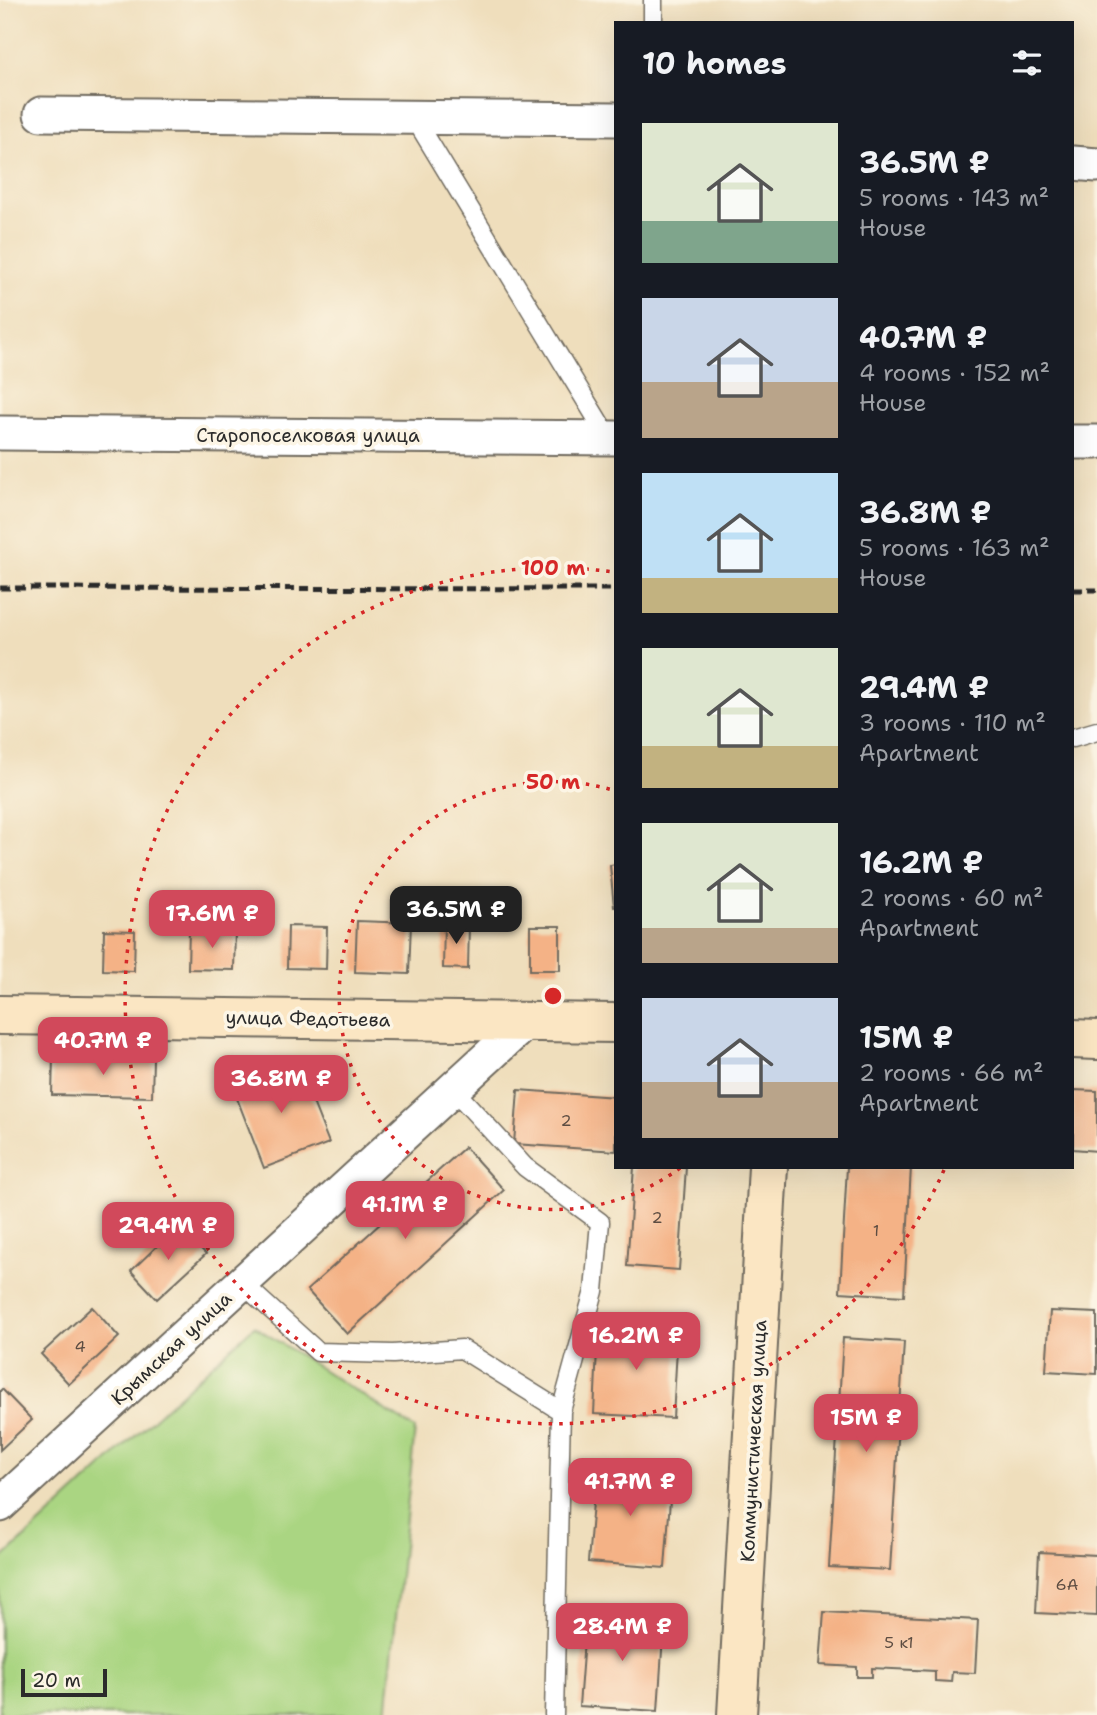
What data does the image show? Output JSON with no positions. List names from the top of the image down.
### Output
{
  "streets": {
    "main road": ["улица Федотьева", "Коммунистическая улица"],
    "street": ["Старопоселковая улица", "Крымская улица"]
  },
  "crossings": [
    ["улица Федотьева", "Крымская улица"]
  ],
  "house_numbers": [
    "2",
    "2",
    "1",
    "4",
    "6А",
    "5 к1"
  ],
  "scale_bar": "20 m",
  "page": {
    "heading": "10 homes",
    "list": [
      {
        "name": "36.5M ₽",
        "note": "5 rooms · 143 m² · House"
      },
      {
        "name": "40.7M ₽",
        "note": "4 rooms · 152 m² · House"
      },
      {
        "name": "36.8M ₽",
        "note": "5 rooms · 163 m² · House"
      },
      {
        "name": "29.4M ₽",
        "note": "3 rooms · 110 m² · Apartment"
      },
      {
        "name": "16.2M ₽",
        "note": "2 rooms · 60 m² · Apartment"
      },
      {
        "name": "15M ₽",
        "note": "2 rooms · 66 m² · Apartment"
      }
    ],
    "price": [
      "36.5M ₽",
      "17.6M ₽",
      "40.7M ₽",
      "36.8M ₽",
      "41.1M ₽",
      "29.4M ₽",
      "16.2M ₽",
      "15M ₽",
      "41.7M ₽",
      "28.4M ₽"
    ],
    "scale": "20 m"
  },
  "rings": ["100 m", "50 m"]
}
